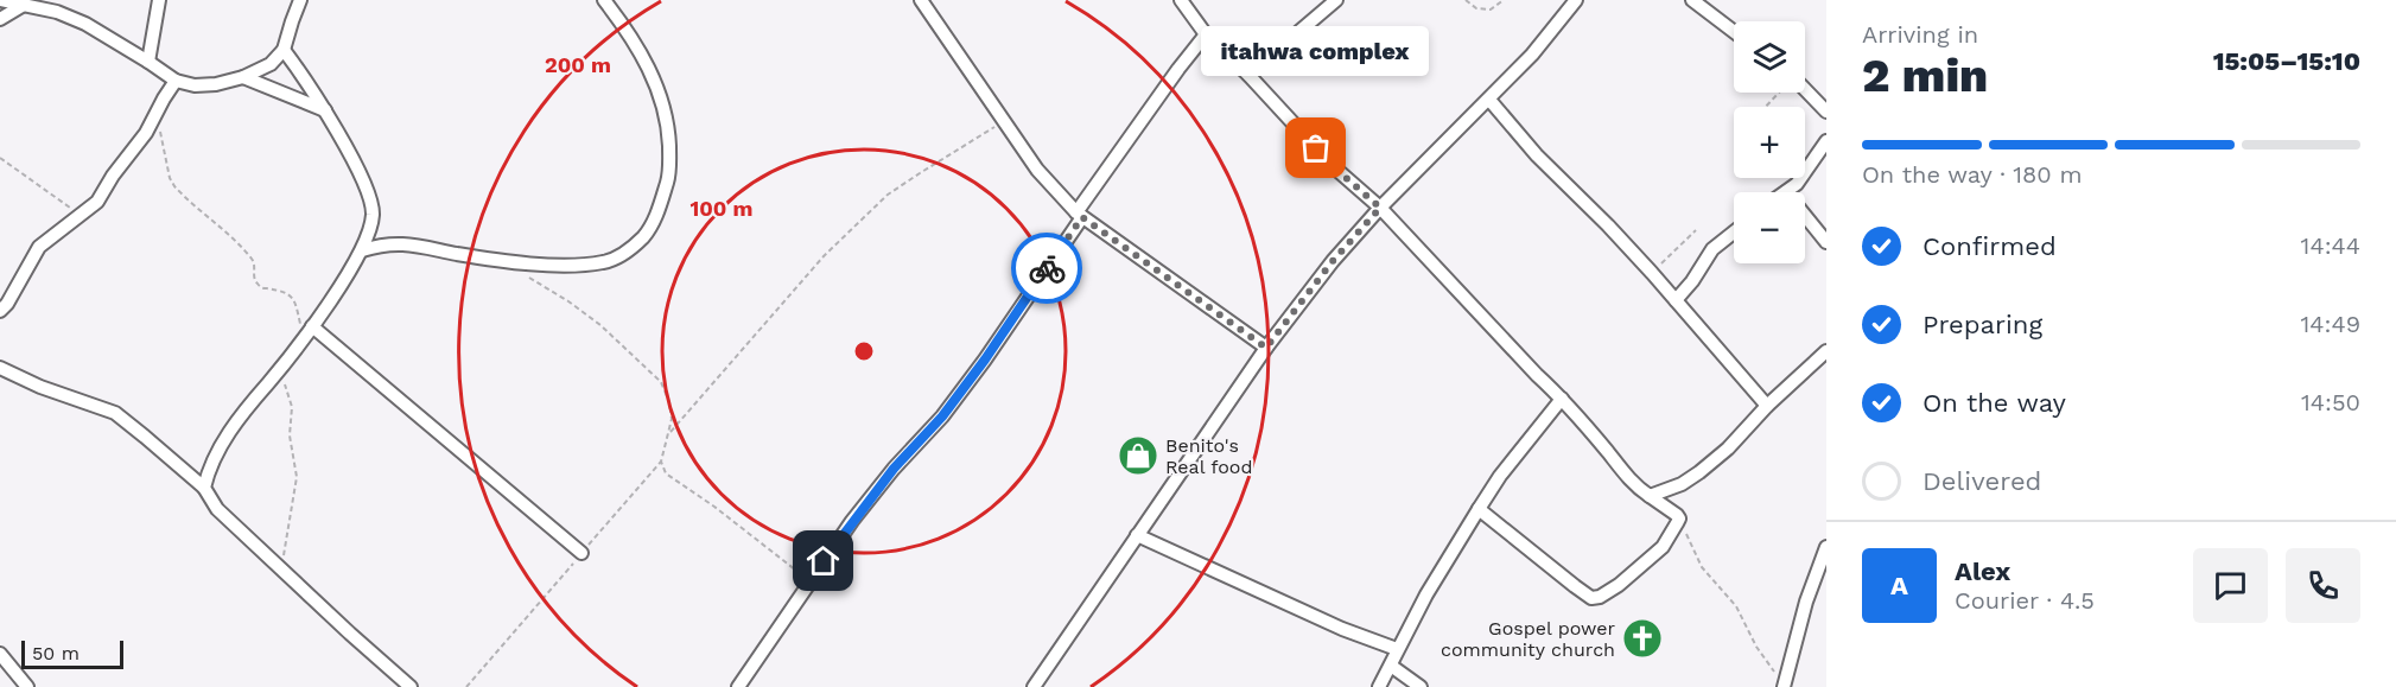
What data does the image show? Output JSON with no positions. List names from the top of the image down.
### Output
{
  "places": {
    "other": ["itahwa complex"],
    "shop": ["Benito's Real food"],
    "church": ["Gospel power community church"]
  },
  "scale_bar": "50 m",
  "page": {
    "heading": ["2 min", "Arriving in", "15:05–15:10"],
    "panel": ["Alex", "Courier · 4.5"],
    "map_buttons": ["+", "−"],
    "bubble": "itahwa complex",
    "bar": "On the way · 180 m",
    "list": [
      ["Confirmed", "14:44"],
      ["Preparing", "14:49"],
      ["On the way", "14:50"],
      "Delivered"
    ],
    "round": "A",
    "scale": "50 m"
  },
  "rings": ["200 m", "100 m"]
}
